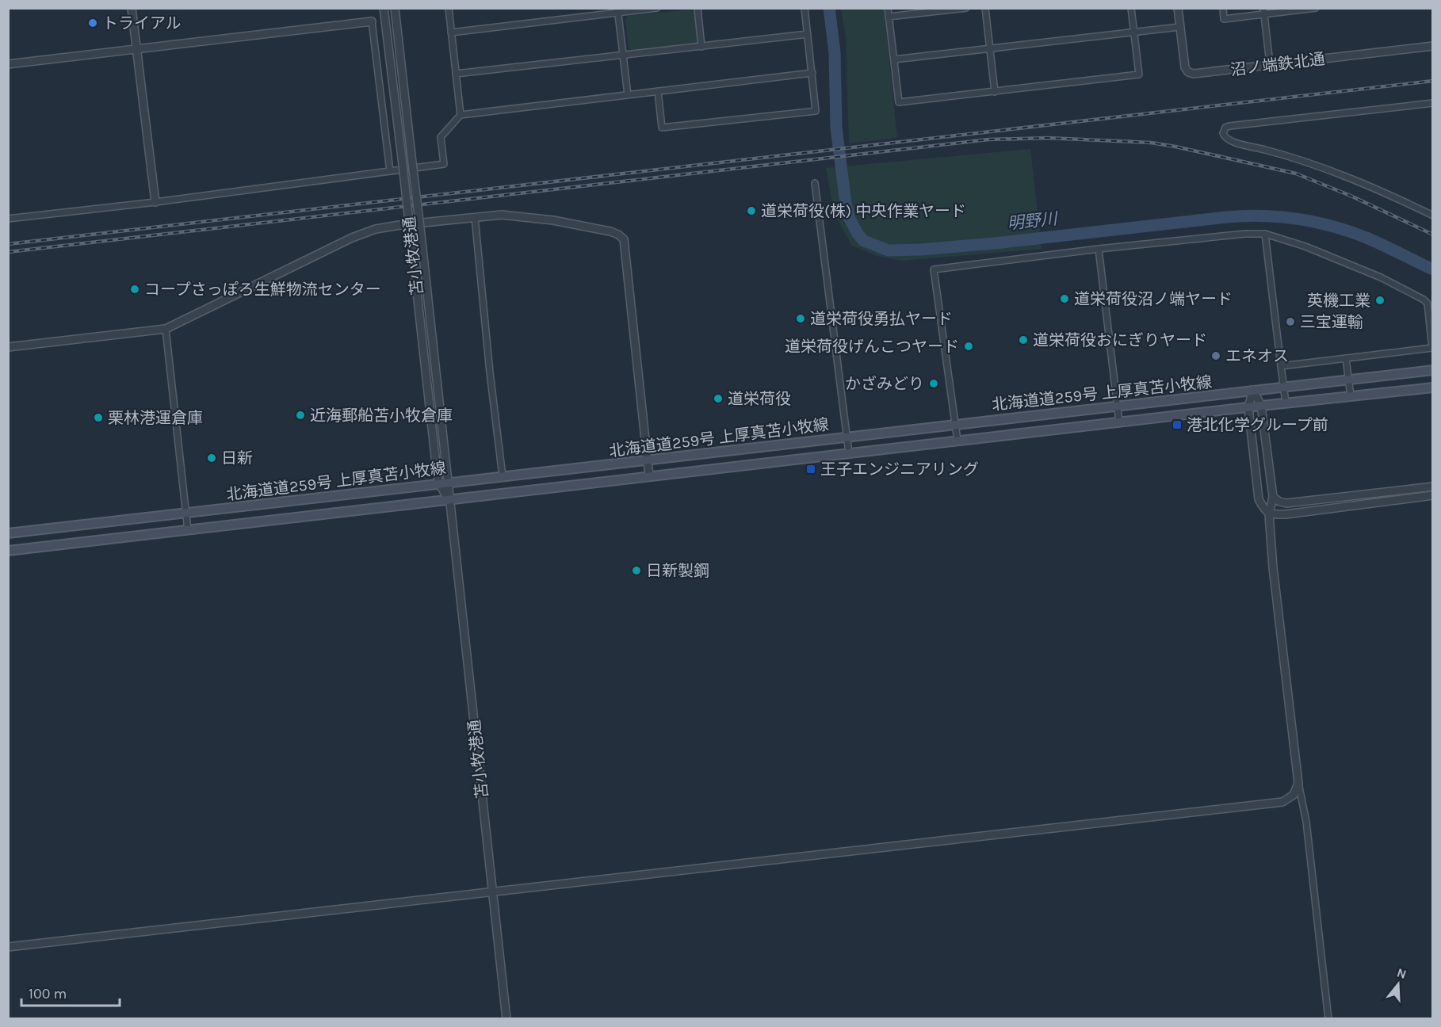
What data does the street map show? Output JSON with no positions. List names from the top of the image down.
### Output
{
  "streets": {
    "main road": ["北海道道259号 上厚真苫小牧線"],
    "street": ["沼ノ端鉄北通", "苫小牧港通"]
  },
  "crossings": [
    ["苫小牧港通", "北海道道259号 上厚真苫小牧線"]
  ],
  "water": ["明野川"],
  "places": {
    "other": [
      "トライアル",
      "道栄荷役(株) 中央作業ヤード",
      "コープさっぽろ生鮮物流センター",
      "道栄荷役沼ノ端ヤード",
      "英機工業",
      "道栄荷役勇払ヤード",
      "三宝運輸",
      "道栄荷役おにぎりヤード",
      "道栄荷役げんこつヤード",
      "エネオス",
      "かざみどり",
      "道栄荷役",
      "近海郵船苫小牧倉庫",
      "栗林港運倉庫",
      "日新",
      "日新製鋼"
    ],
    "transit": ["港北化学グループ前", "王子エンジニアリング"]
  },
  "scale_bar": "100 m",
  "north": "top"
}
